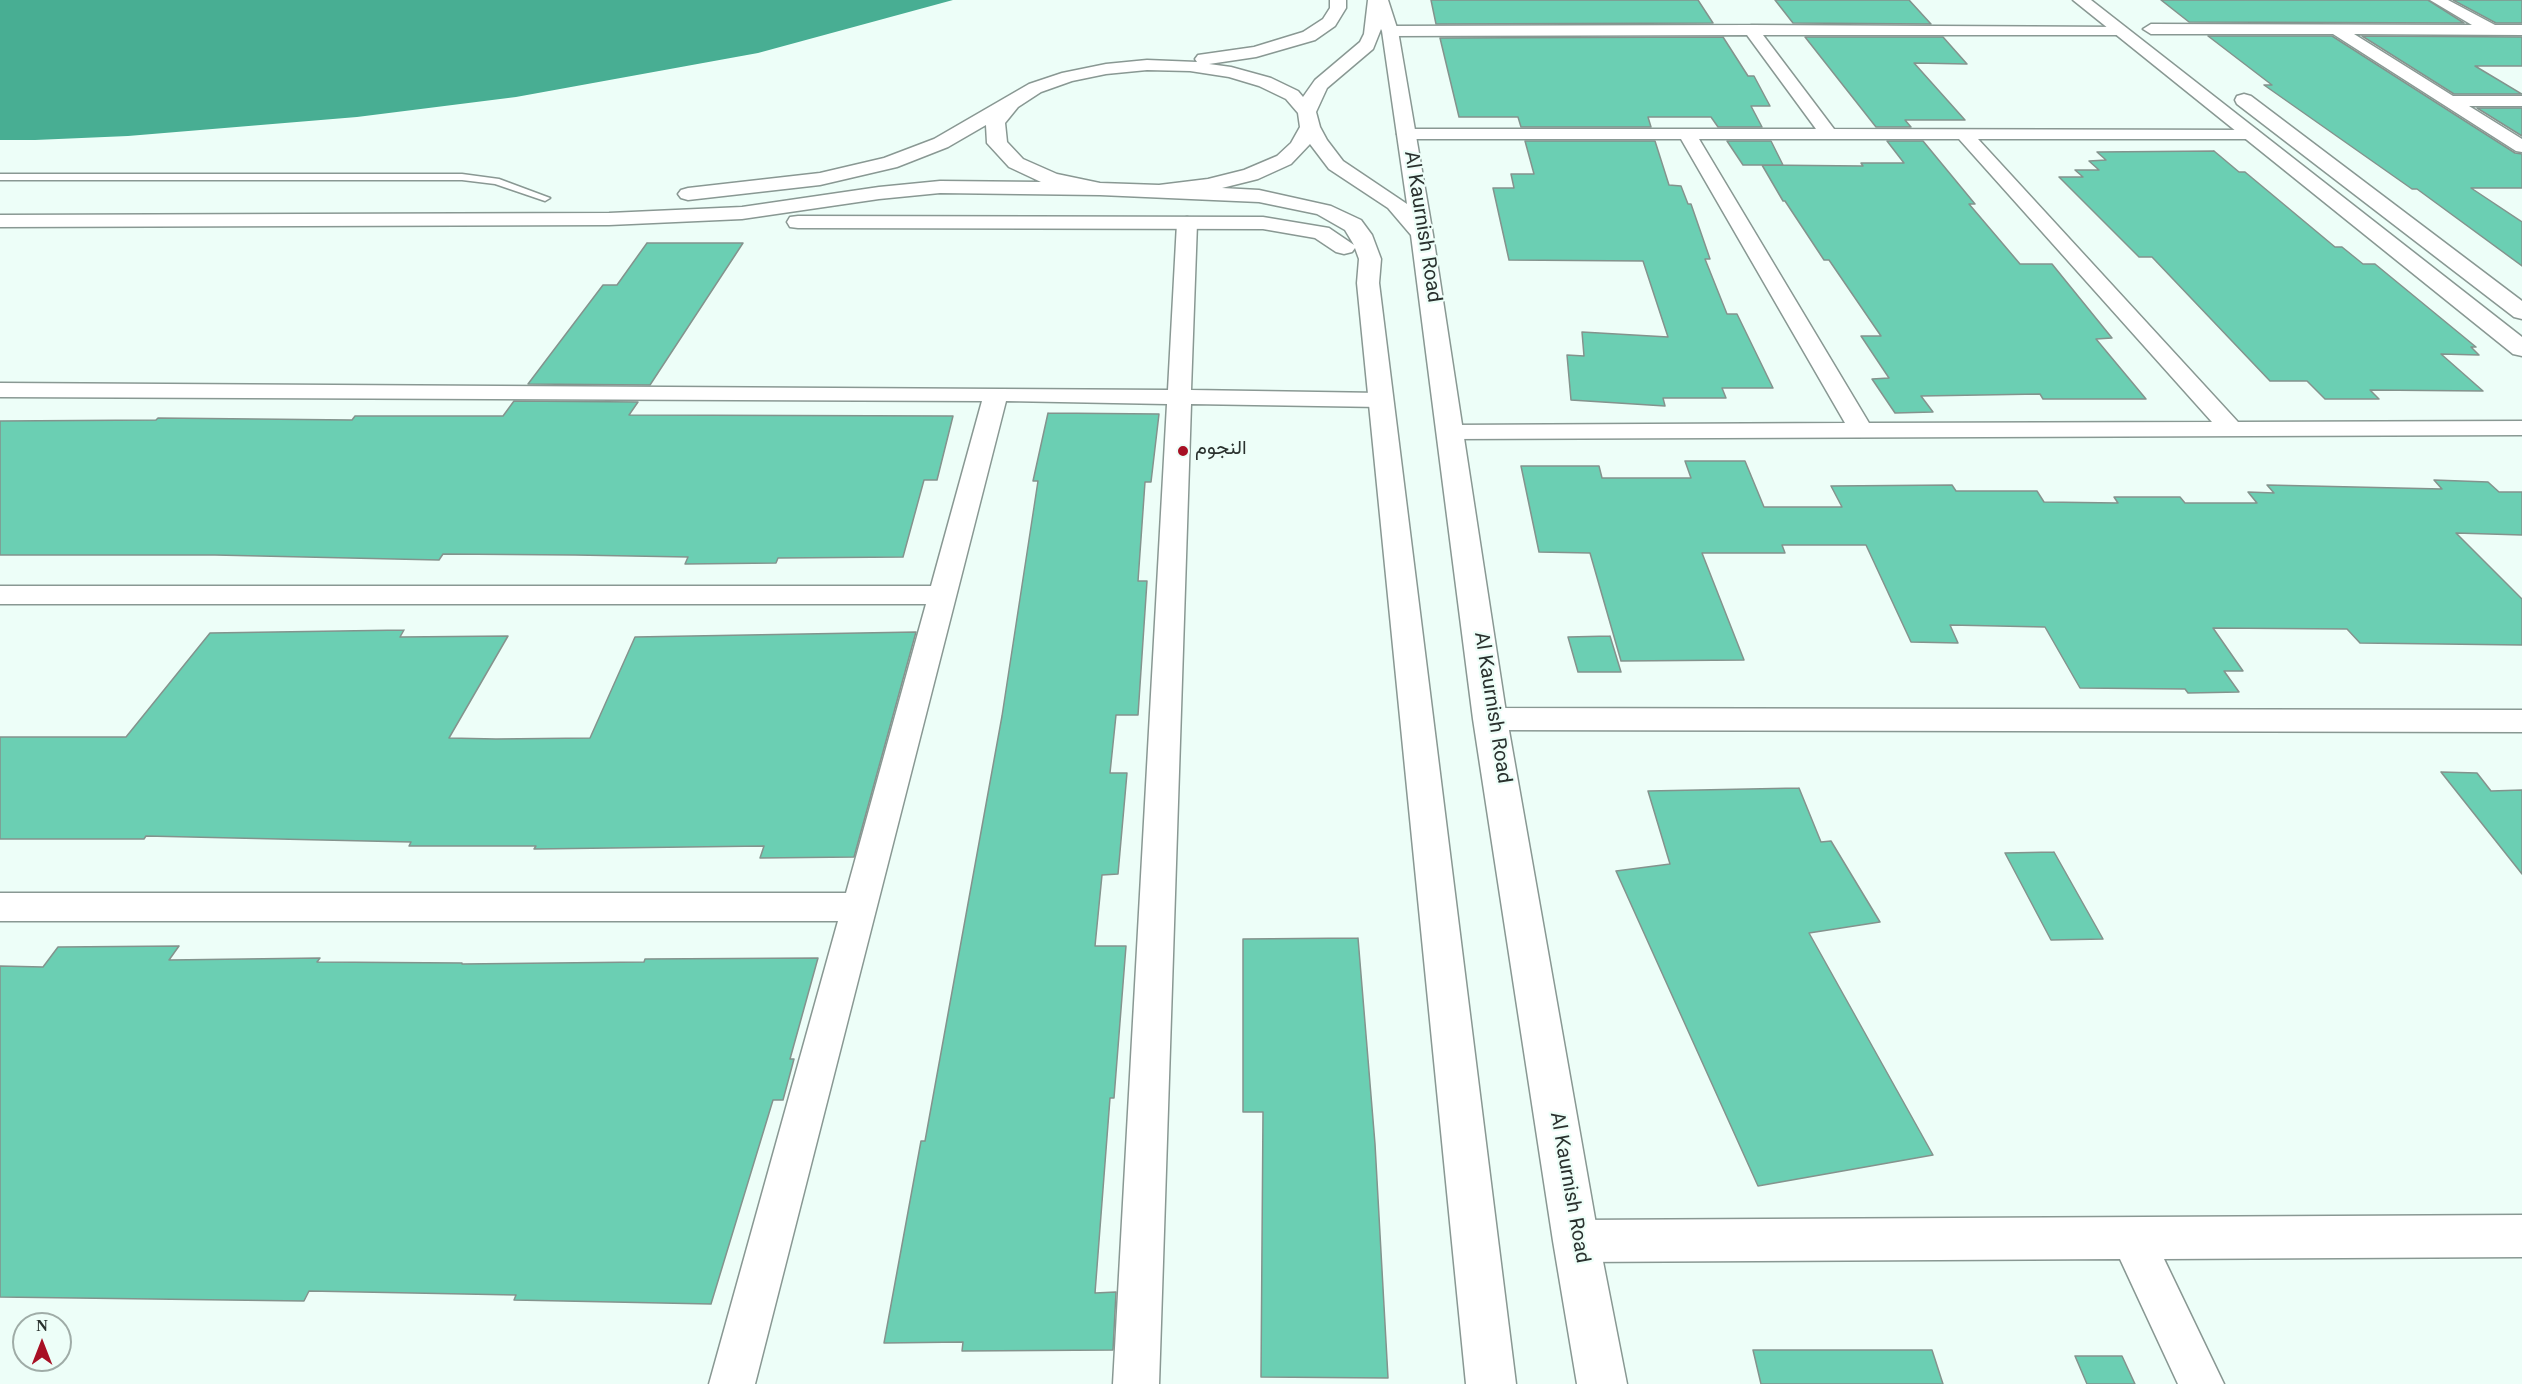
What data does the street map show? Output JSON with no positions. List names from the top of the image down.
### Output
{
  "streets": {
    "street": ["Al Kaurnish Road"]
  },
  "places": ["النجوم"],
  "north": "top"
}
